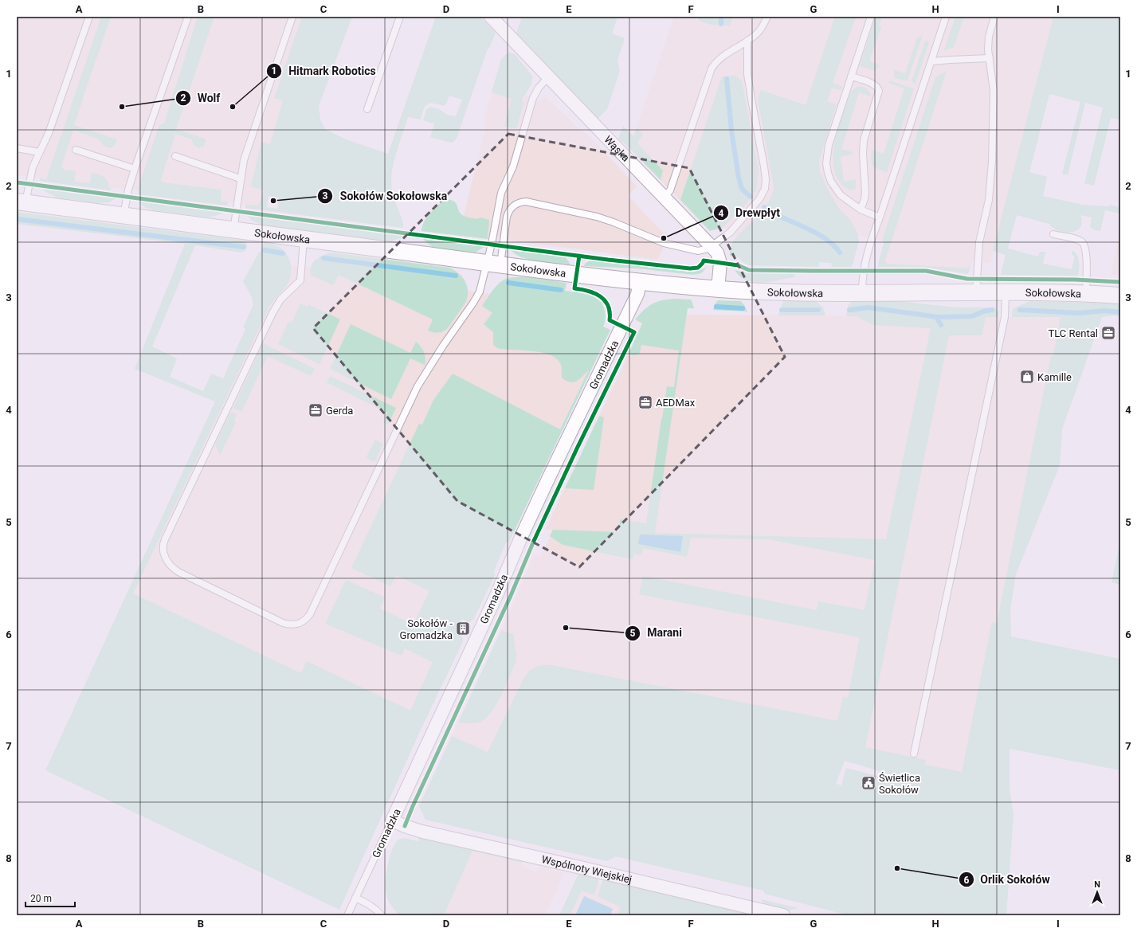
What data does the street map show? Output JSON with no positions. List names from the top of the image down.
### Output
{
  "streets": {
    "street": [
      "Wąska",
      "Sokołowska",
      "Gromadzka",
      "Wspólnoty Wiejskiej"
    ]
  },
  "crossings": [
    ["Wąska", "Sokołowska"],
    ["Sokołowska", "Gromadzka"],
    ["Gromadzka", "Wspólnoty Wiejskiej"]
  ],
  "places": {
    "other": [
      "Wolf",
      "Hitmark Robotics",
      "Sokołów Sokołowska",
      "Drewpłyt",
      "Marani",
      "Orlik Sokołów"
    ],
    "office": ["TLC Rental", "AEDMax", "Gerda"],
    "shop": ["Kamille"],
    "building": ["Sokołów - Gromadzka"],
    "public building": ["Świetlica Sokołów"]
  },
  "scale_bar": "20 m",
  "north": "top",
  "grid": {
    "columns": [
      "A",
      "B",
      "C",
      "D",
      "E",
      "F",
      "G",
      "H",
      "I"
    ],
    "rows": [
      "1",
      "2",
      "3",
      "4",
      "5",
      "6",
      "7",
      "8"
    ]
  }
}
